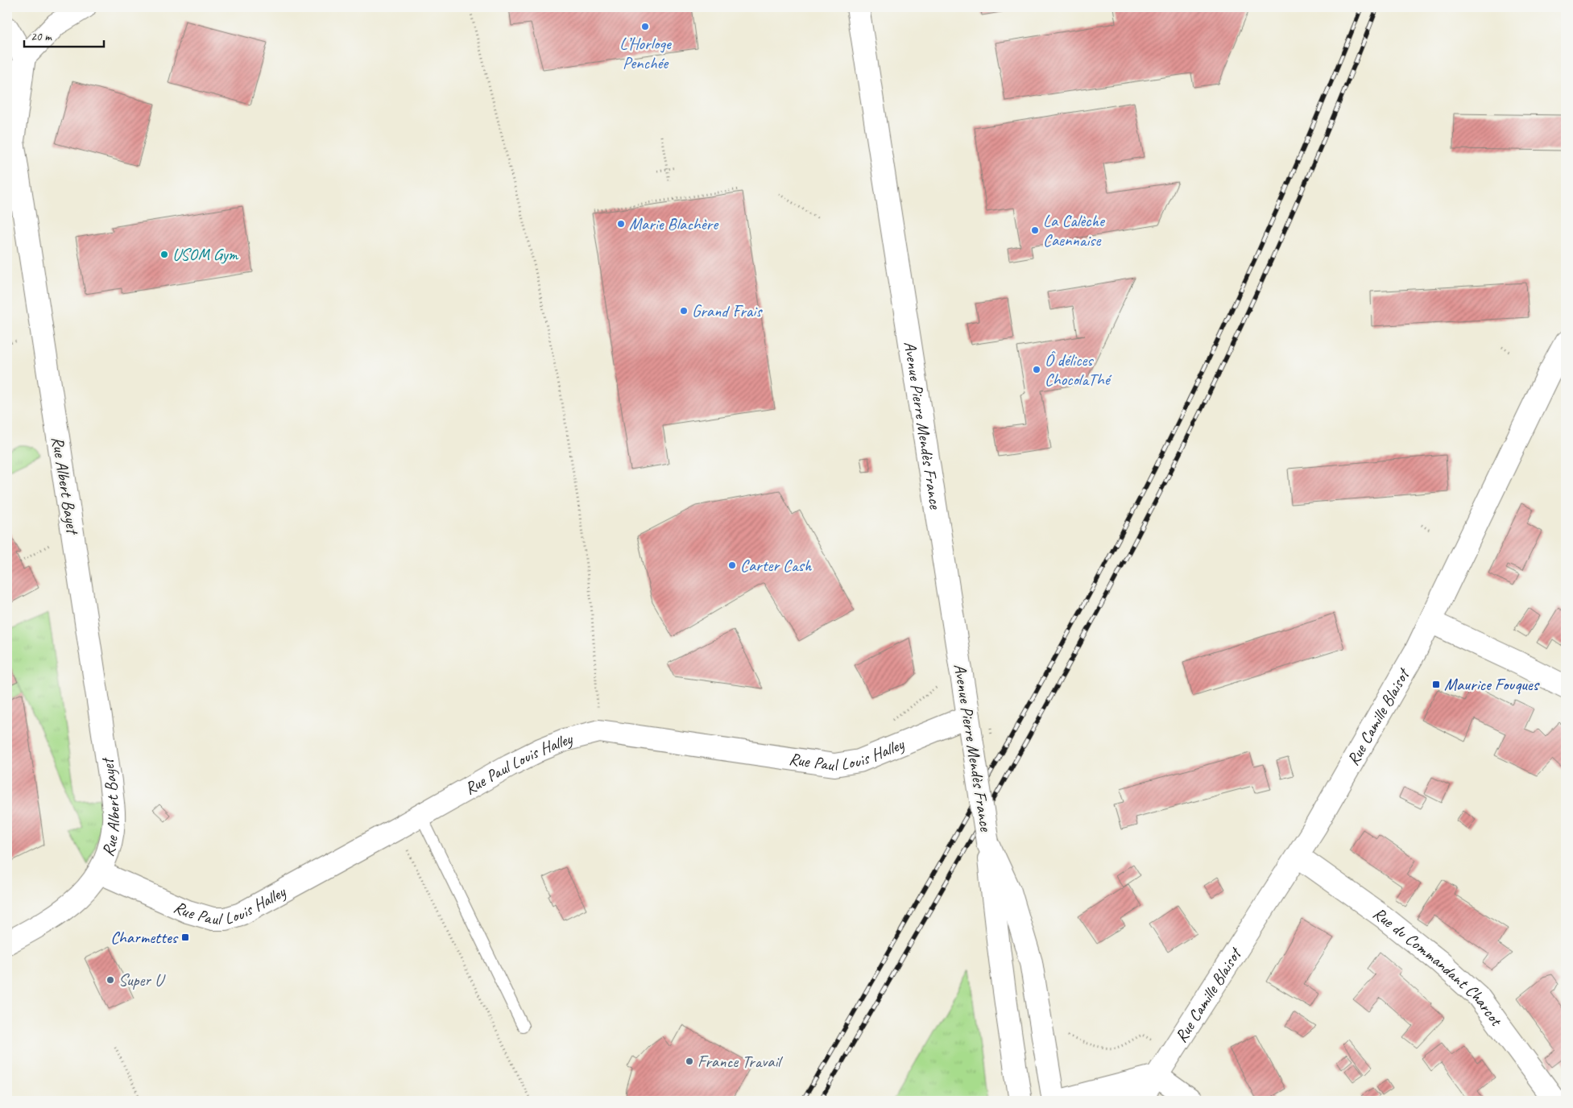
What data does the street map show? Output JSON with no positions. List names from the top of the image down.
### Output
{
  "streets": {
    "street": [
      "Avenue Pierre Mendès France",
      "Rue Albert Bayet",
      "Rue Camille Blaisot",
      "Rue Paul Louis Halley",
      "Rue du Commandant Charcot"
    ]
  },
  "crossings": [
    ["Avenue Pierre Mendès France", "Rue Paul Louis Halley"],
    ["Rue Albert Bayet", "Rue Paul Louis Halley"],
    ["Rue Camille Blaisot", "Rue du Commandant Charcot"]
  ],
  "places": {
    "other": [
      "L’Horloge Penchée",
      "Marie Blachère",
      "La Calèche Caennaise",
      "USOM Gym",
      "Grand Frais",
      "Ô délices ChocolaThé",
      "Carter Cash",
      "Super U",
      "France Travail"
    ],
    "transit": ["Maurice Fouques", "Charmettes"]
  },
  "scale_bar": "20 m"
}
